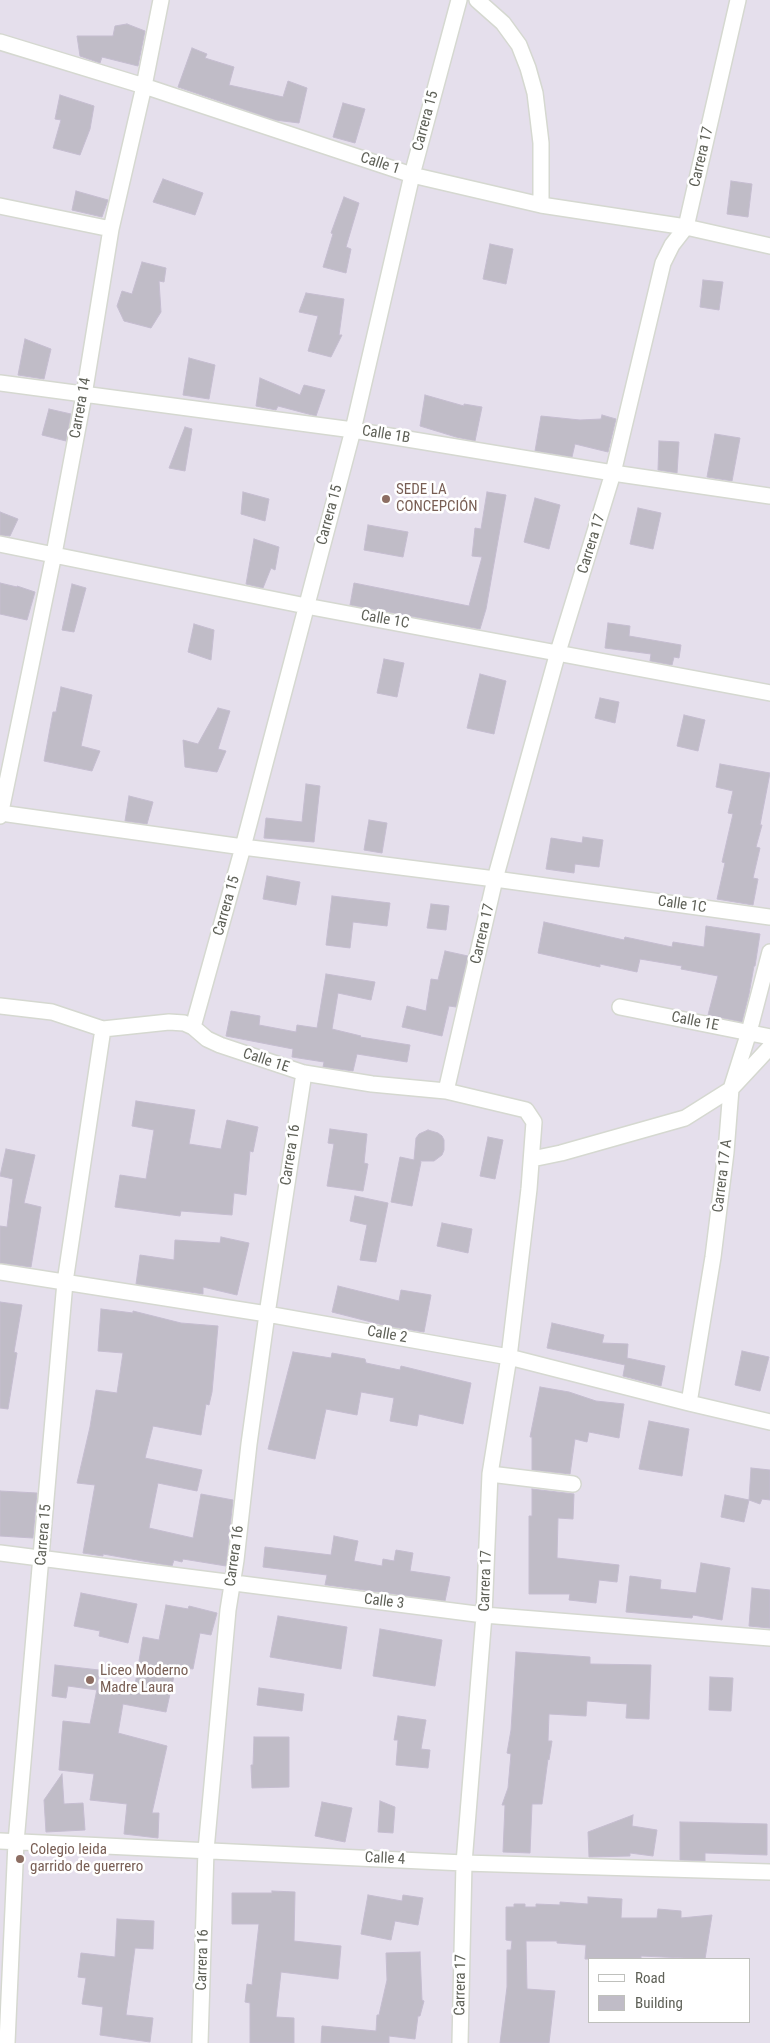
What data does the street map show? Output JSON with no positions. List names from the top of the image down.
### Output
{
  "streets": {
    "street": [
      "Carrera 15",
      "Carrera 17",
      "Calle 1",
      "Carrera 14",
      "Calle 1B",
      "Calle 1C",
      "Calle 1E",
      "Carrera 16",
      "Carrera 17 A",
      "Calle 2",
      "Calle 3",
      "Calle 4"
    ]
  },
  "crossings": [
    ["Carrera 15", "Calle 1"],
    ["Carrera 15", "Calle 1B"],
    ["Carrera 15", "Calle 1C"],
    ["Carrera 15", "Calle 1E"],
    ["Carrera 15", "Calle 2"],
    ["Carrera 15", "Calle 3"],
    ["Carrera 15", "Calle 4"],
    ["Carrera 17", "Calle 1"],
    ["Carrera 17", "Calle 1B"],
    ["Carrera 17", "Calle 1C"],
    ["Carrera 17", "Calle 1E"],
    ["Carrera 17", "Calle 2"],
    ["Carrera 17", "Calle 3"],
    ["Carrera 17", "Calle 4"],
    ["Calle 1", "Carrera 14"],
    ["Carrera 14", "Calle 1B"],
    ["Carrera 14", "Calle 1C"],
    ["Calle 1E", "Carrera 16"],
    ["Calle 1E", "Carrera 17 A"],
    ["Carrera 16", "Calle 2"],
    ["Carrera 16", "Calle 3"],
    ["Carrera 16", "Calle 4"],
    ["Carrera 17 A", "Calle 2"]
  ],
  "places": ["SEDE LA CONCEPCIÓN", "Liceo Moderno Madre Laura", "Colegio leida garrido de guerrero"],
  "legend": ["Road", "Building"]
}
